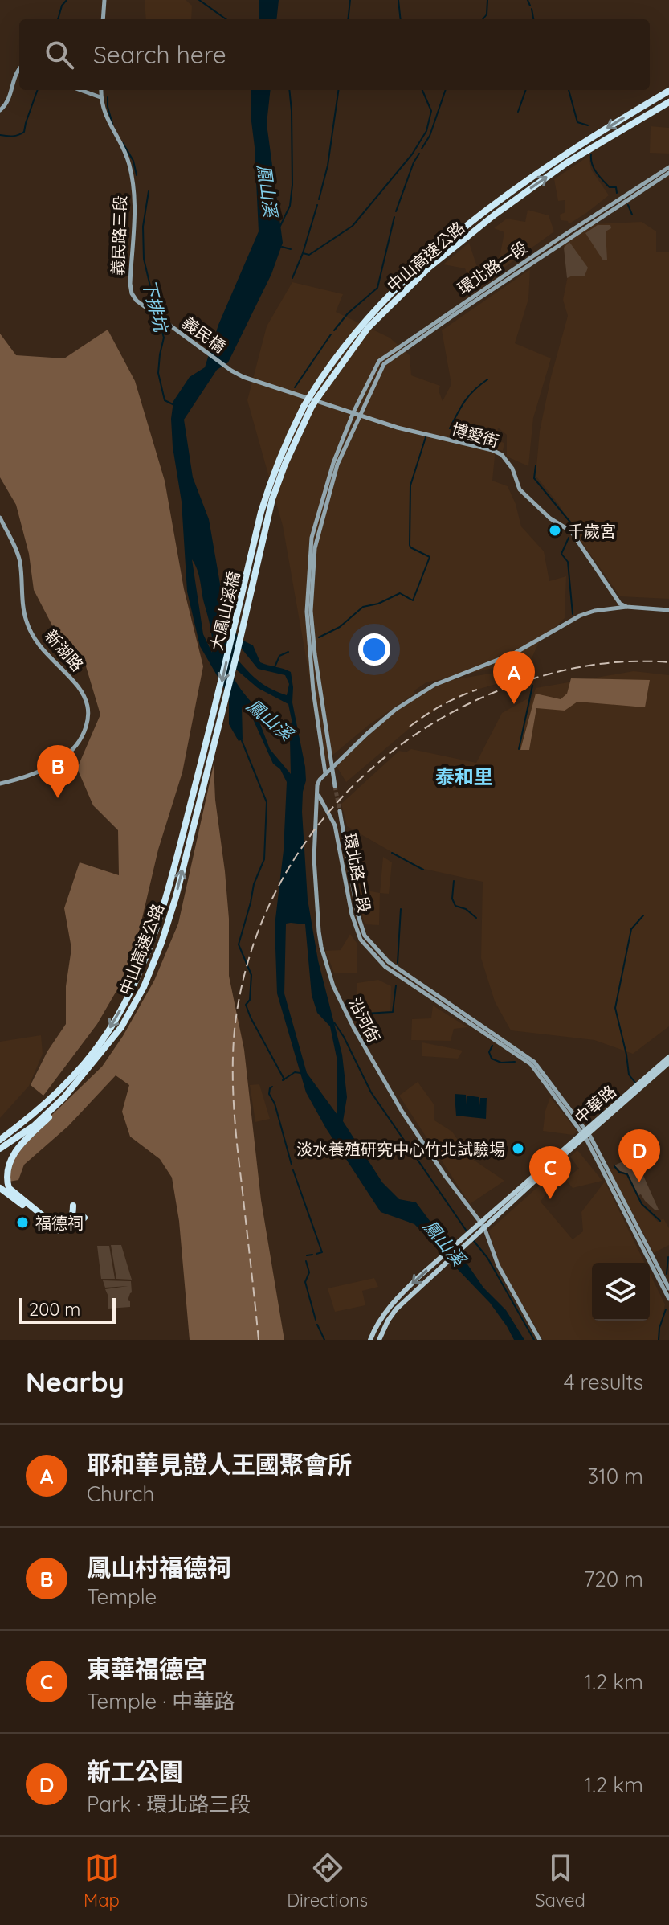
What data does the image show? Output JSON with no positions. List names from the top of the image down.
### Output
{
  "streets": {
    "highway": ["中山高速公路", "大鳳山溪橋"],
    "main road": ["中華路"],
    "street": [
      "義民路三段",
      "環北路一段",
      "義民橋",
      "博愛街",
      "新湖路",
      "環北路二段",
      "沿河街"
    ]
  },
  "crossings": [
    ["義民路三段", "義民橋"],
    ["中山高速公路", "大鳳山溪橋"],
    ["環北路一段", "博愛街"],
    ["義民橋", "博愛街"],
    ["環北路二段", "沿河街"],
    ["環北路二段", "中華路"],
    ["沿河街", "中華路"]
  ],
  "districts": ["泰和里"],
  "water": ["鳳山溪", "下排坑"],
  "places": ["千歲宮", "淡水養殖研究中心竹北試驗場", "福德祠"],
  "scale_bar": "200 m",
  "page": {
    "search": "Search here",
    "pins": [
      "A",
      "B",
      "D",
      "C"
    ],
    "scale": "200 m",
    "heading": ["Nearby", "4 results"],
    "list": [
      {
        "mark": "A",
        "name": "耶和華見證人王國聚會所",
        "note": "Church",
        "value": "310 m"
      },
      {
        "mark": "B",
        "name": "鳳山村福德祠",
        "note": "Temple",
        "value": "720 m"
      },
      {
        "mark": "C",
        "name": "東華福德宮",
        "note": "Temple · 中華路",
        "value": "1.2 km"
      },
      {
        "mark": "D",
        "name": "新工公園",
        "note": "Park · 環北路三段",
        "value": "1.2 km"
      }
    ],
    "nav": ["Map", "Directions", "Saved"]
  }
}
